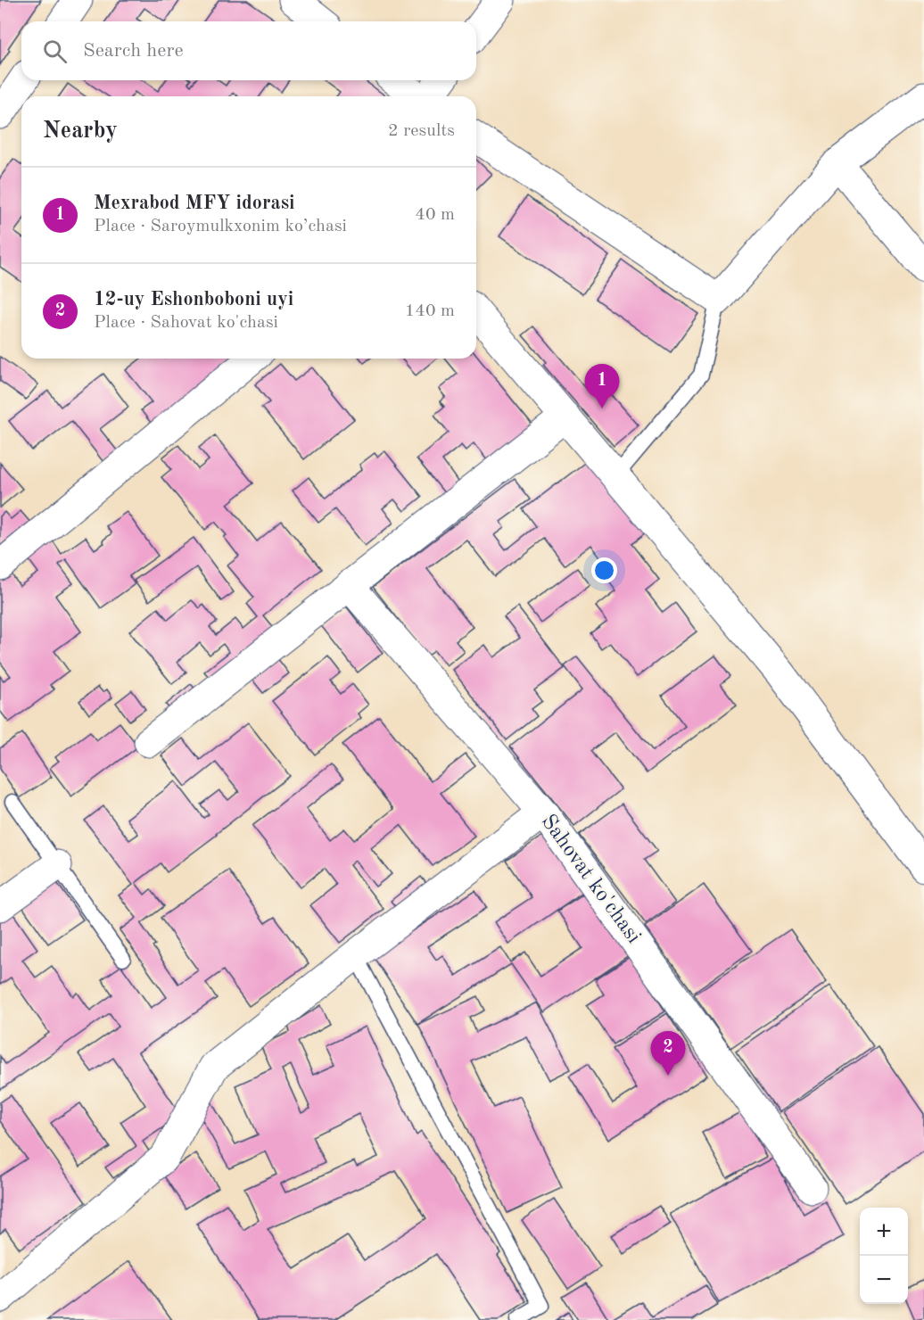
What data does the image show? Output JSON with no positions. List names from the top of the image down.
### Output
{
  "streets": {
    "street": ["Sahovat ko'chasi"]
  },
  "page": {
    "search": "Search here",
    "heading": ["Nearby", "2 results"],
    "list": [
      {
        "mark": "1",
        "name": "Mexrabod MFY idorasi",
        "note": "Place · Saroymulkxonim ko’chasi",
        "value": "40 m"
      },
      {
        "mark": "2",
        "name": "12-uy Eshonboboni uyi",
        "note": "Place · Sahovat ko'chasi",
        "value": "140 m"
      }
    ],
    "pins": ["1", "2"],
    "map_buttons": ["+", "−"]
  }
}
